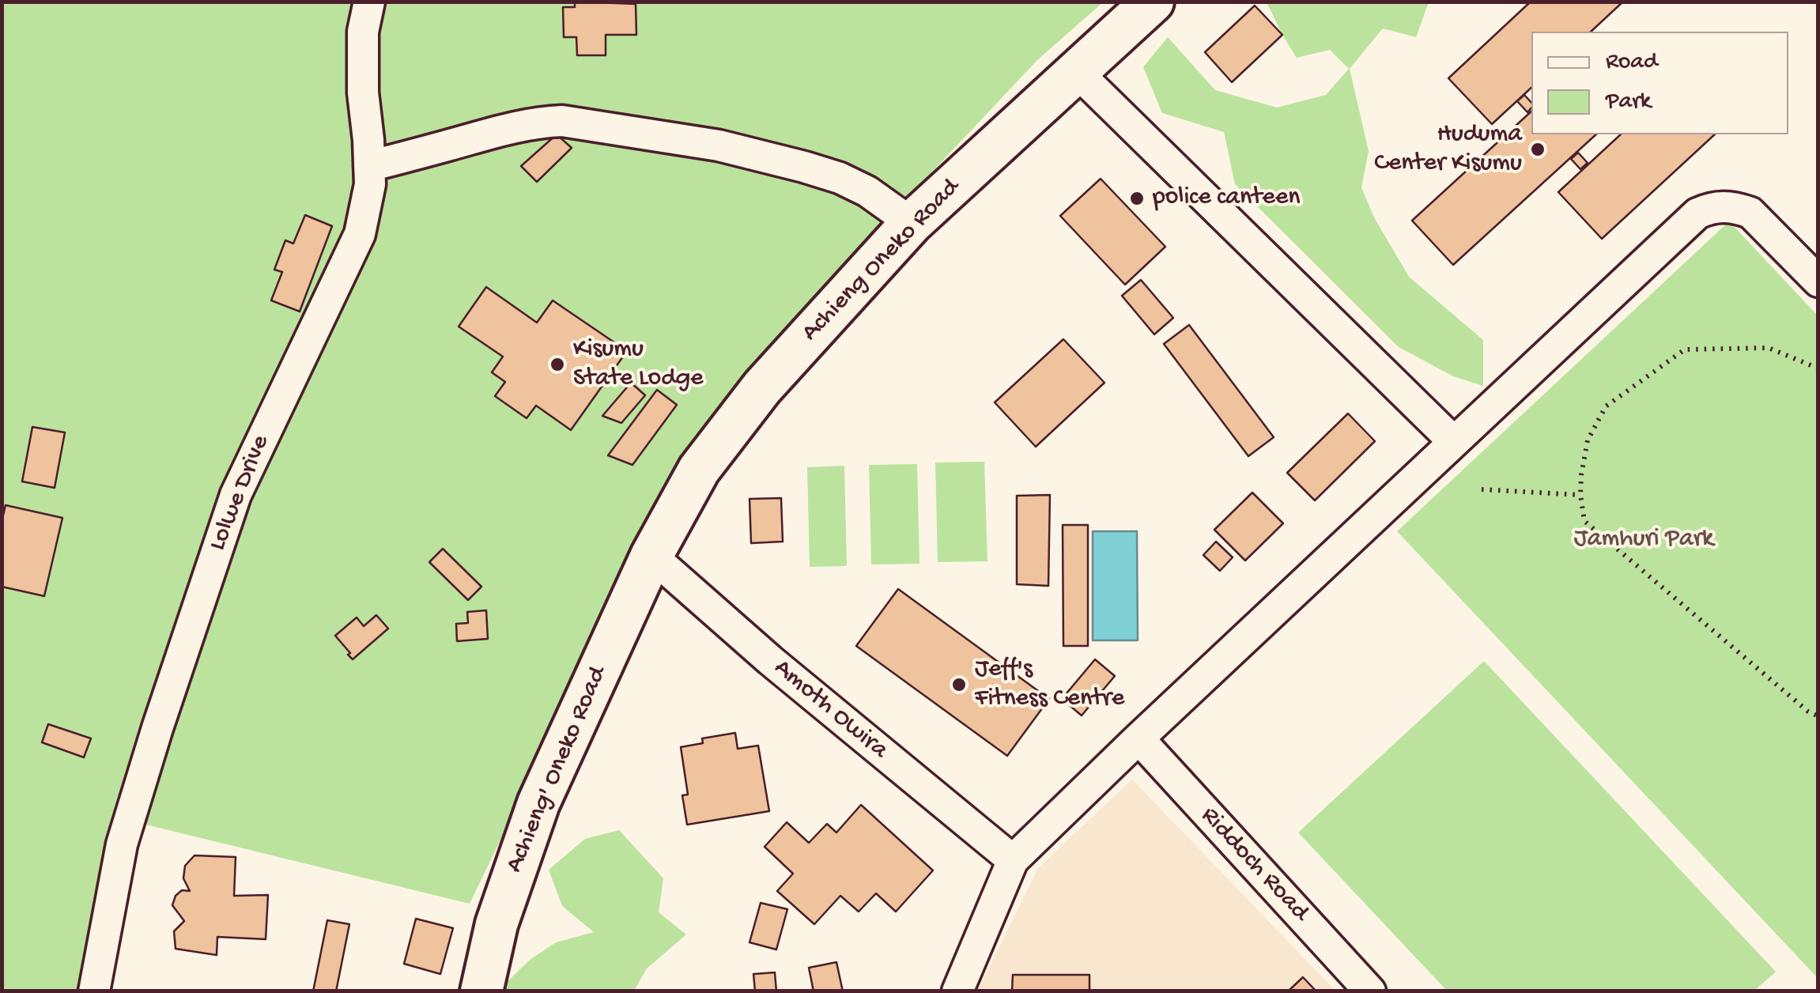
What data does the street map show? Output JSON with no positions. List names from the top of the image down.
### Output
{
  "streets": {
    "main road": ["Achieng Oneko Road", "Achieng' Oneko Road"],
    "street": ["Lolwe Drive", "Amoth Owira", "Riddoch Road"]
  },
  "crossings": [
    ["Achieng Oneko Road", "Amoth Owira"],
    ["Achieng Oneko Road", "Achieng' Oneko Road"],
    ["Amoth Owira", "Achieng' Oneko Road"]
  ],
  "parks": ["Jamhuri Park"],
  "places": [
    "Huduma Center Kisumu",
    "police canteen",
    "Kisumu State Lodge",
    "Jeff's Fitness Centre"
  ],
  "legend": ["Road", "Park"]
}
